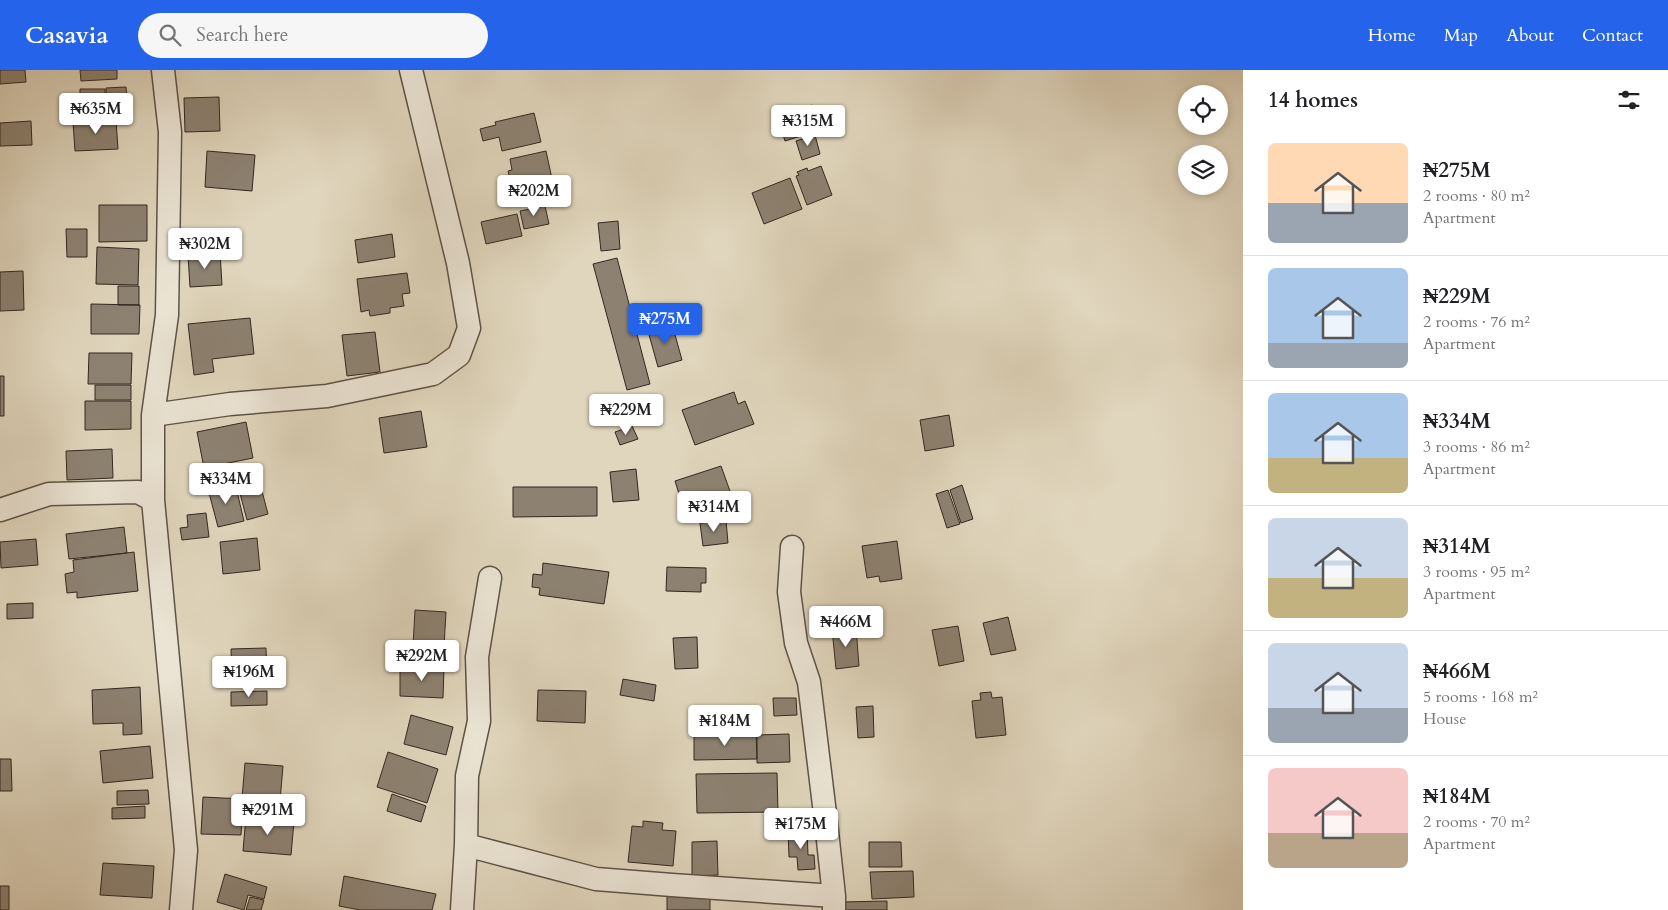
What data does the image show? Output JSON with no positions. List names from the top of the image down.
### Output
{
  "page": {
    "header": "Casavia",
    "search": "Search here",
    "nav": [
      "Home",
      "Map",
      "About",
      "Contact"
    ],
    "heading": "14 homes",
    "price": [
      "₦635M",
      "₦315M",
      "₦202M",
      "₦302M",
      "₦275M",
      "₦229M",
      "₦334M",
      "₦314M",
      "₦466M",
      "₦292M",
      "₦196M",
      "₦184M",
      "₦291M",
      "₦175M"
    ],
    "list": [
      {
        "name": "₦275M",
        "note": "2 rooms · 80 m² · Apartment"
      },
      {
        "name": "₦229M",
        "note": "2 rooms · 76 m² · Apartment"
      },
      {
        "name": "₦334M",
        "note": "3 rooms · 86 m² · Apartment"
      },
      {
        "name": "₦314M",
        "note": "3 rooms · 95 m² · Apartment"
      },
      {
        "name": "₦466M",
        "note": "5 rooms · 168 m² · House"
      },
      {
        "name": "₦184M",
        "note": "2 rooms · 70 m² · Apartment"
      }
    ]
  }
}
